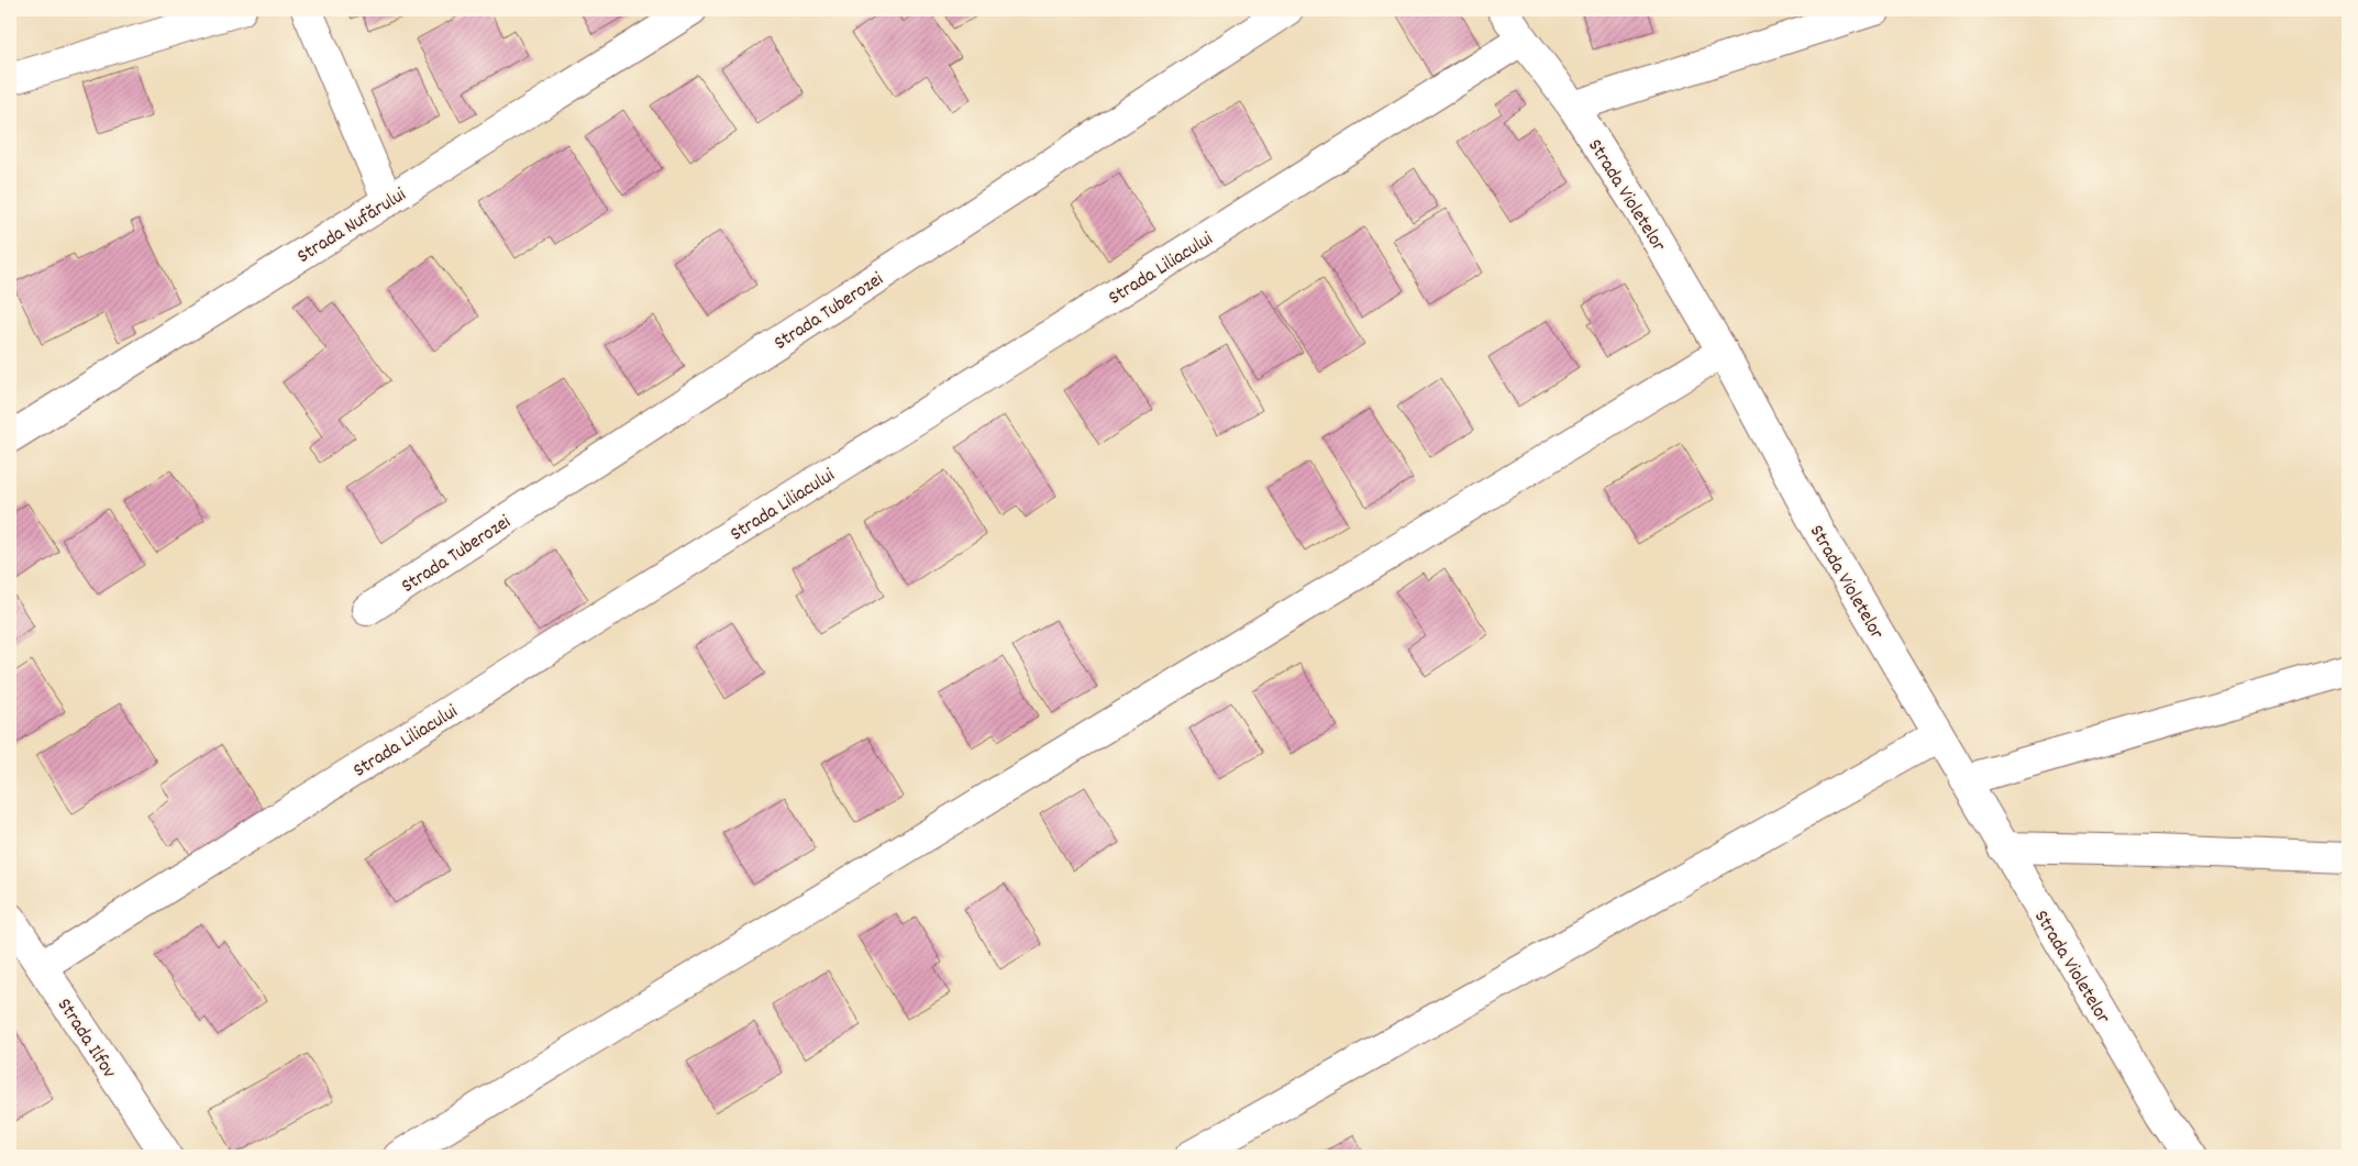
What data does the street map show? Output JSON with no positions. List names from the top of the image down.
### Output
{
  "streets": {
    "street": [
      "Strada Violetelor",
      "Strada Nufărului",
      "Strada Liliacului",
      "Strada Tuberozei",
      "Strada Ilfov"
    ]
  },
  "crossings": [
    ["Strada Violetelor", "Strada Liliacului"],
    ["Strada Liliacului", "Strada Ilfov"]
  ]
}
